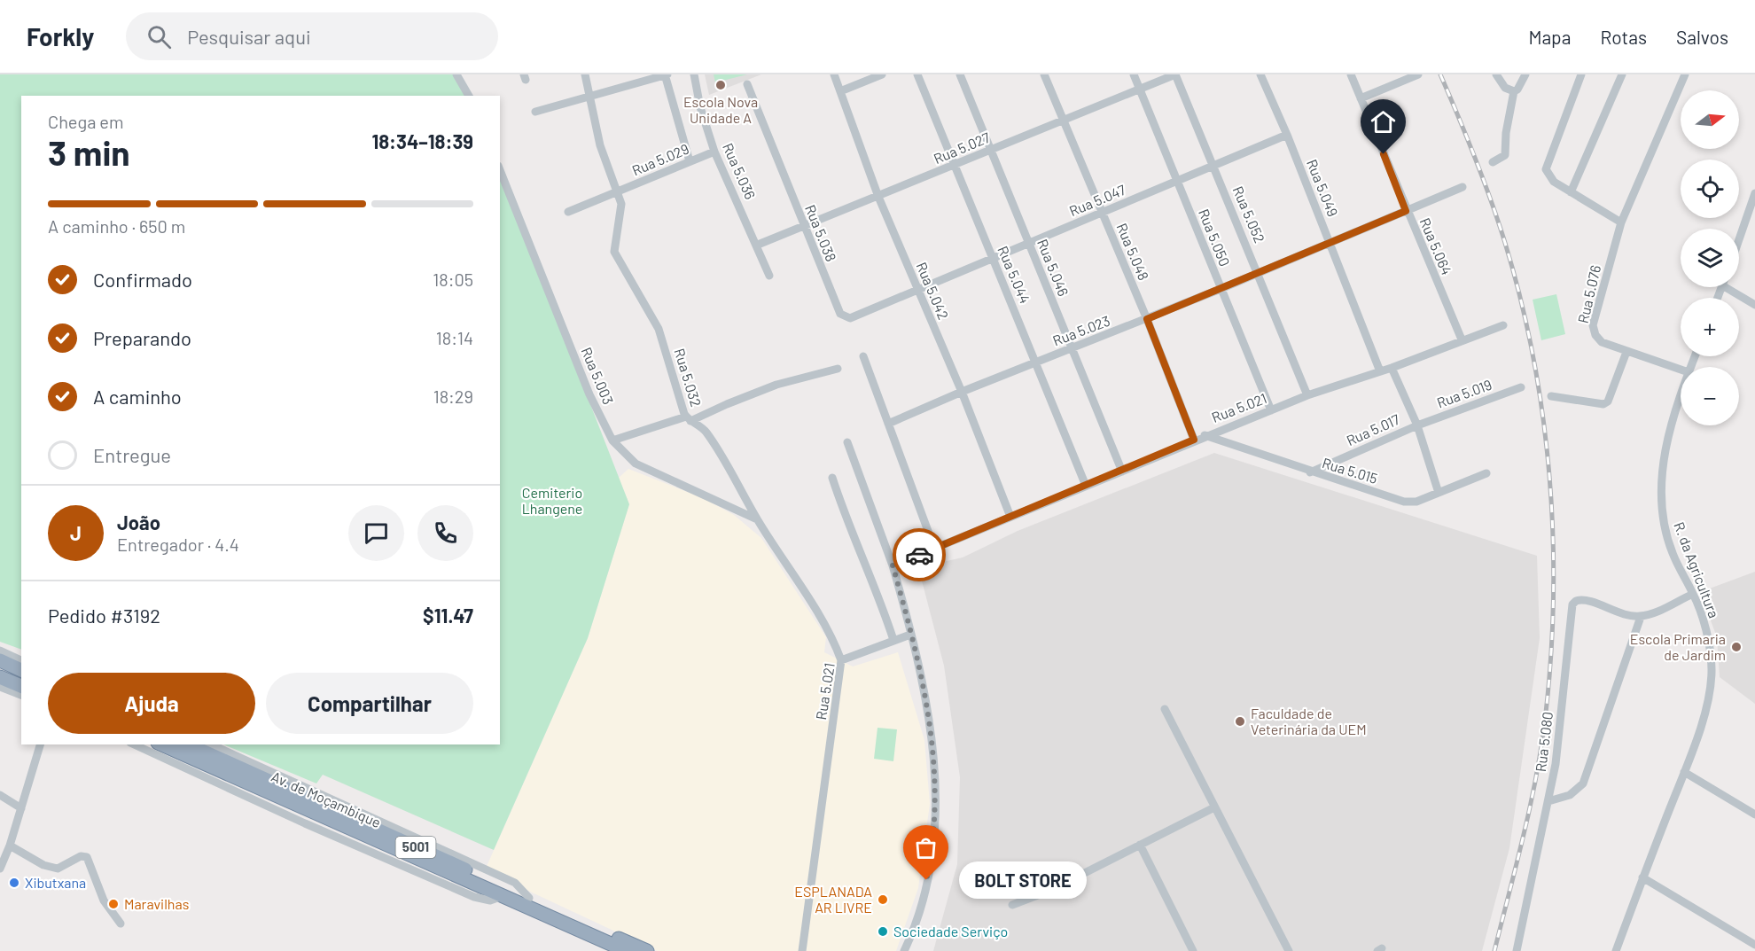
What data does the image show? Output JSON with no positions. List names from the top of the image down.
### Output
{
  "streets": {
    "highway": ["Av. de Moçambique", "5001"],
    "street": [
      "Rua 5.027",
      "Rua 5.029",
      "Rua 5.036",
      "Rua 5.049",
      "Rua 5.047",
      "Rua 5.052",
      "Rua 5.038",
      "Rua 5.050",
      "Rua 5.064",
      "Rua 5.048",
      "Rua 5.046",
      "Rua 5.044",
      "Rua 5.042",
      "Rua 5.076",
      "Rua 5.023",
      "Rua 5.003",
      "Rua 5.032",
      "Rua 5.019",
      "Rua 5.021",
      "Rua 5.017",
      "Rua 5.015",
      "R. da Agricultura",
      "Rua 5.080"
    ]
  },
  "crossings": [
    ["Rua 5.027", "Rua 5.036"],
    ["Rua 5.027", "Rua 5.052"],
    ["Rua 5.027", "Rua 5.038"],
    ["Rua 5.027", "Rua 5.050"],
    ["Rua 5.027", "Rua 5.048"],
    ["Rua 5.027", "Rua 5.046"],
    ["Rua 5.027", "Rua 5.044"],
    ["Rua 5.027", "Rua 5.042"],
    ["Rua 5.029", "Rua 5.036"],
    ["Rua 5.029", "Rua 5.032"],
    ["Rua 5.049", "Rua 5.047"],
    ["Rua 5.049", "Rua 5.023"],
    ["Rua 5.049", "Rua 5.021"],
    ["Rua 5.047", "Rua 5.052"],
    ["Rua 5.047", "Rua 5.038"],
    ["Rua 5.047", "Rua 5.050"],
    ["Rua 5.047", "Rua 5.048"],
    ["Rua 5.047", "Rua 5.046"],
    ["Rua 5.047", "Rua 5.044"],
    ["Rua 5.047", "Rua 5.042"],
    ["Rua 5.052", "Rua 5.023"],
    ["Rua 5.052", "Rua 5.021"],
    ["Rua 5.038", "Rua 5.042"],
    ["Rua 5.050", "Rua 5.023"],
    ["Rua 5.050", "Rua 5.021"],
    ["Rua 5.064", "Rua 5.023"],
    ["Rua 5.064", "Rua 5.021"],
    ["Rua 5.048", "Rua 5.023"],
    ["Rua 5.048", "Rua 5.021"],
    ["Rua 5.046", "Rua 5.023"],
    ["Rua 5.046", "Rua 5.021"],
    ["Rua 5.044", "Rua 5.023"],
    ["Rua 5.044", "Rua 5.021"],
    ["Rua 5.042", "Rua 5.023"],
    ["Rua 5.042", "Rua 5.021"],
    ["Rua 5.003", "Rua 5.032"],
    ["Rua 5.032", "Rua 5.021"],
    ["Rua 5.019", "Rua 5.017"],
    ["Rua 5.021", "Rua 5.015"],
    ["Rua 5.017", "Rua 5.015"]
  ],
  "parks": ["Cemiterio Lhangene"],
  "places": [
    "Escola Nova Unidade A",
    "Escola Primaria de Jardim",
    "Faculdade de Veterinária da UEM",
    "BOLT STORE",
    "Xibutxana",
    "ESPLANADA AR LIVRE",
    "Maravilhas",
    "Sociedade Serviço"
  ],
  "north": "right",
  "page": {
    "header": "Forkly",
    "search": "Pesquisar aqui",
    "nav": ["Mapa", "Rotas", "Salvos"],
    "map_buttons": ["+", "−"],
    "heading": ["3 min", "Chega em", "18:34–18:39"],
    "panel": [
      "João",
      "Entregador · 4.4",
      "Pedido #3192",
      "$11.47"
    ],
    "bar": "A caminho · 650 m",
    "list": [
      ["Confirmado", "18:05"],
      ["Preparando", "18:14"],
      ["A caminho", "18:29"],
      "Entregue"
    ],
    "round": "J",
    "buttons": ["Ajuda", "Compartilhar"],
    "bubble": "BOLT STORE"
  }
}
